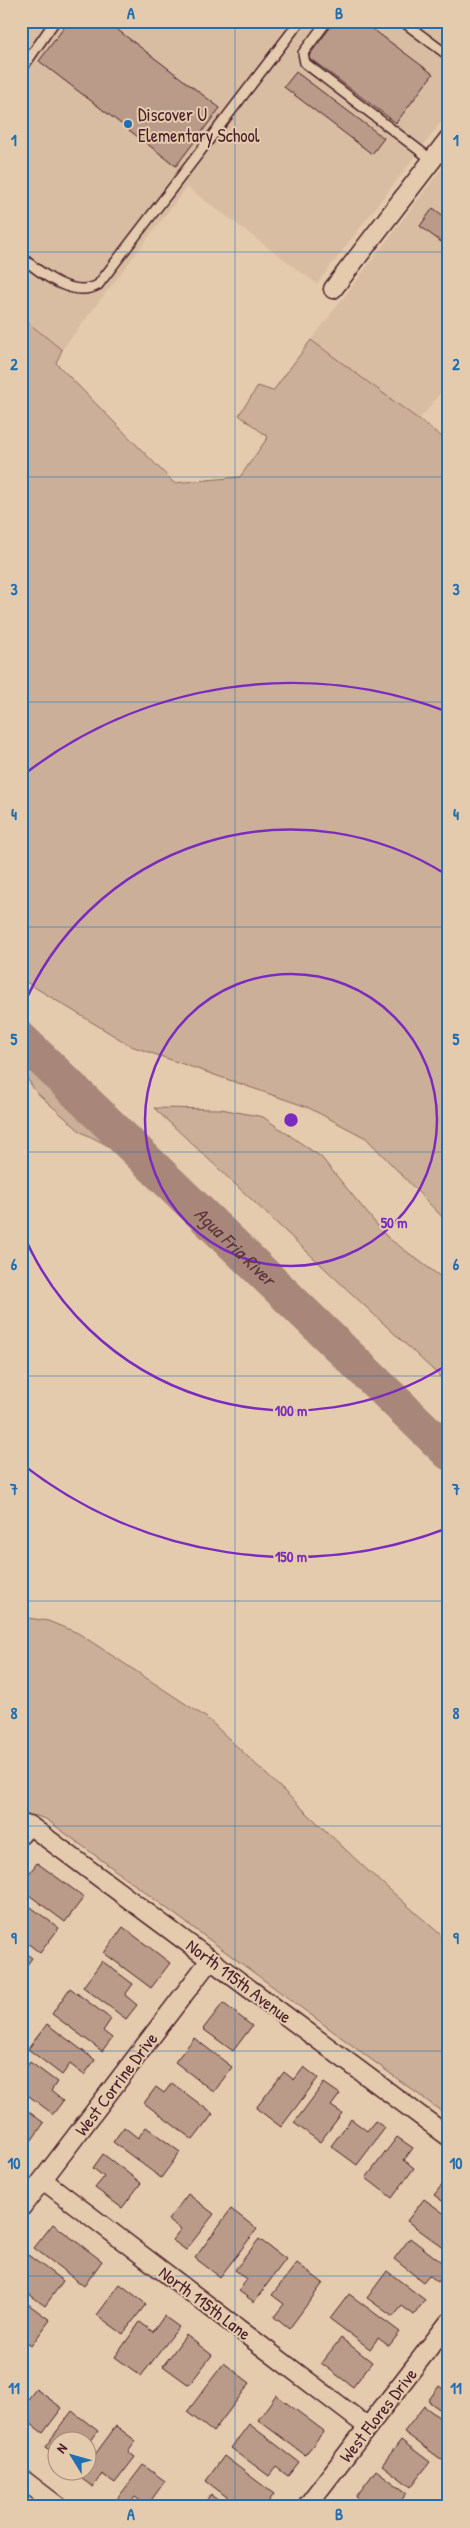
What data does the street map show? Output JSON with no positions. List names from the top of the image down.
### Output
{
  "streets": {
    "street": [
      "North 115th Avenue",
      "West Corrine Drive",
      "North 115th Lane",
      "West Flores Drive"
    ]
  },
  "crossings": [
    ["North 115th Avenue", "West Corrine Drive"],
    ["West Corrine Drive", "North 115th Lane"],
    ["North 115th Lane", "West Flores Drive"]
  ],
  "water": ["Agua Fria River"],
  "places": ["Discover U Elementary School"],
  "north": "top left",
  "grid": {
    "columns": ["A", "B"],
    "rows": [
      "1",
      "2",
      "3",
      "4",
      "5",
      "6",
      "7",
      "8",
      "9",
      "10",
      "11"
    ]
  },
  "rings": ["50 m", "100 m", "150 m"]
}
